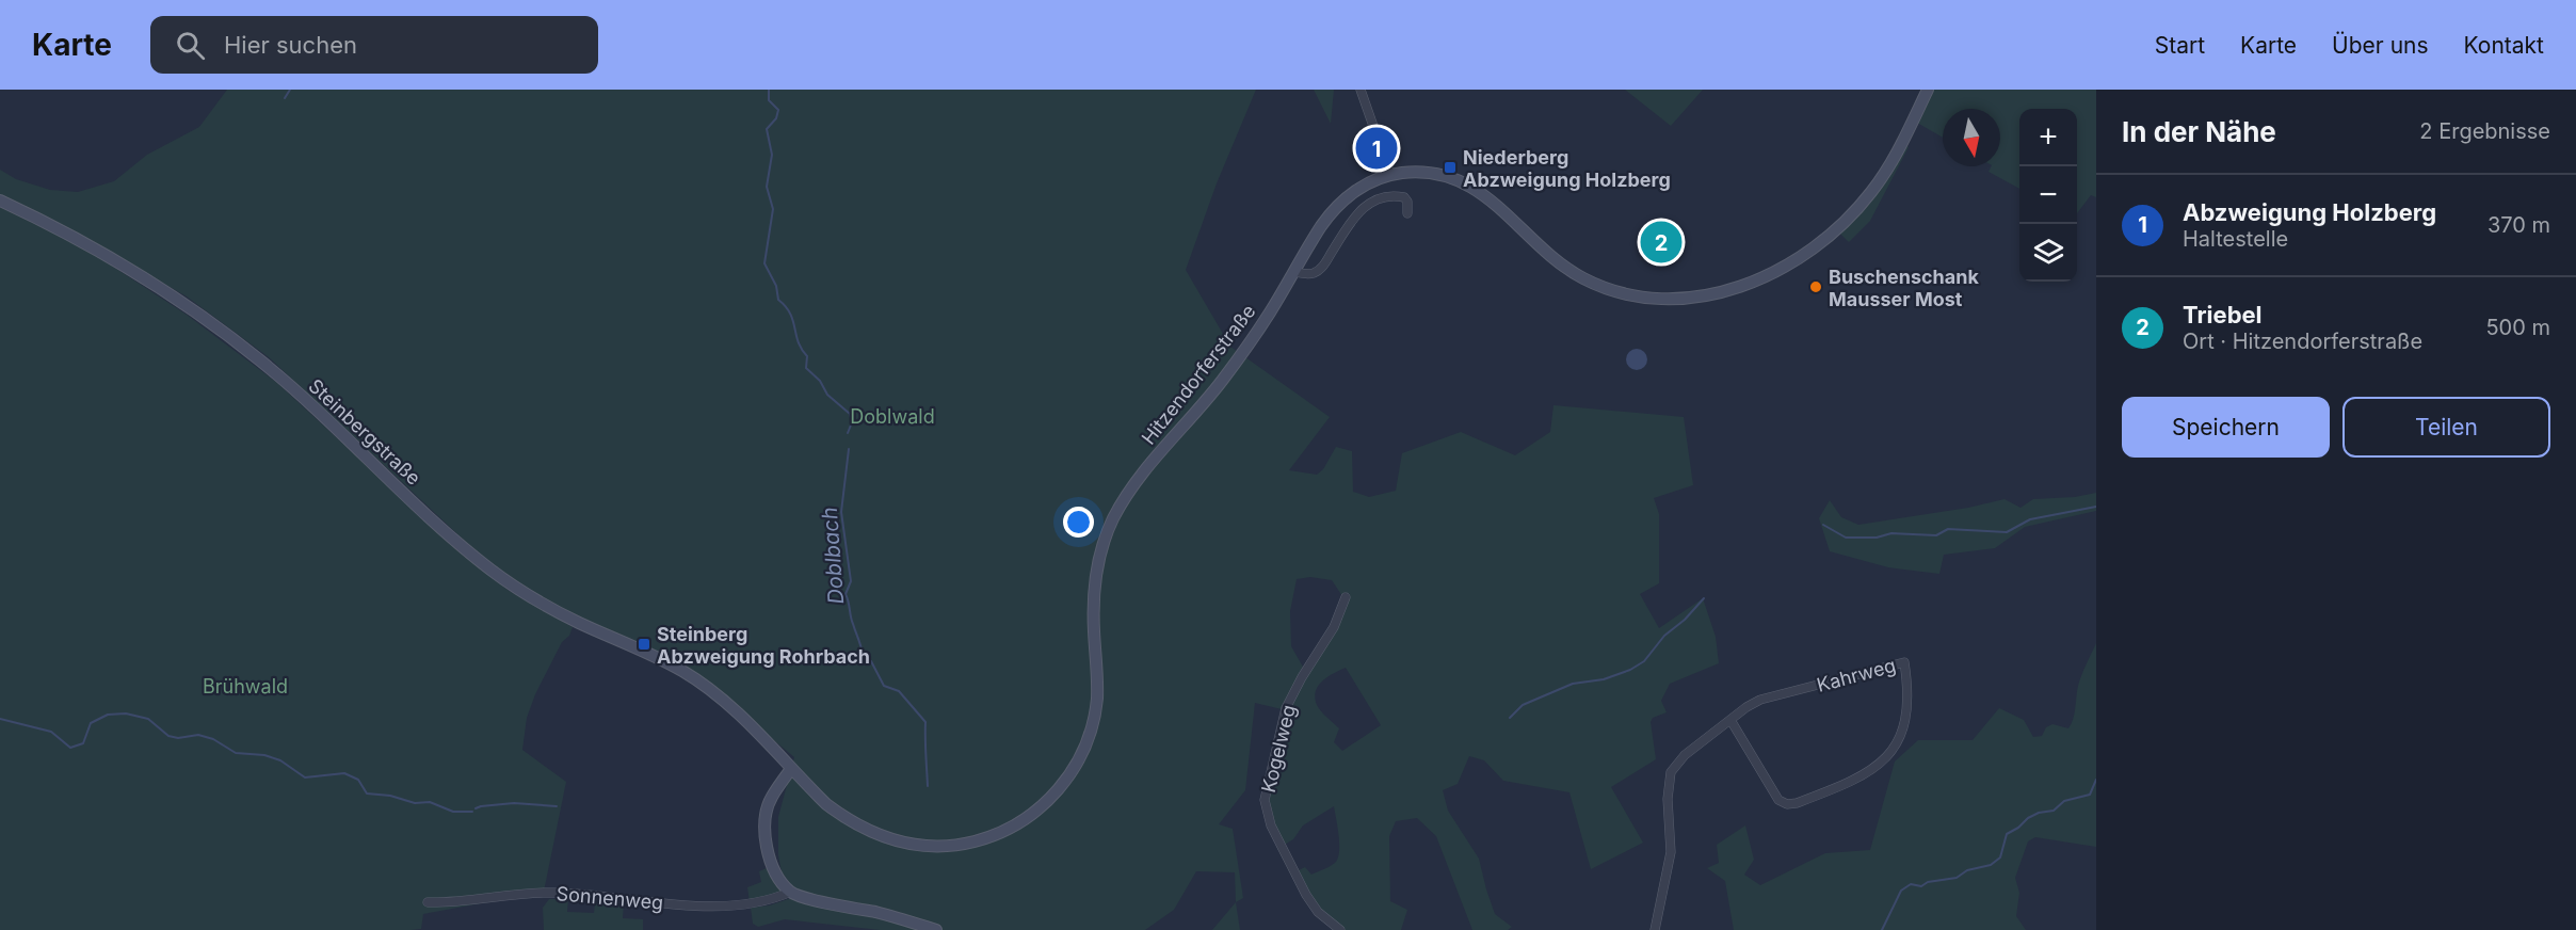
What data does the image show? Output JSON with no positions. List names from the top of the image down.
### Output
{
  "streets": {
    "main road": ["Hitzendorferstraße", "Steinbergstraße"],
    "street": ["Kahrweg", "Kogelweg", "Sonnenweg"]
  },
  "crossings": [
    ["Hitzendorferstraße", "Steinbergstraße"]
  ],
  "water": ["Doblbach"],
  "parks": ["Doblwald", "Brühwald"],
  "places": {
    "transit": ["Niederberg Abzweigung Holzberg", "Steinberg Abzweigung Rohrbach"],
    "other": ["Buschenschank Mausser Most"]
  },
  "north": "bottom",
  "page": {
    "header": "Karte",
    "search": "Hier suchen",
    "nav": [
      "Start",
      "Karte",
      "Über uns",
      "Kontakt"
    ],
    "heading": ["In der Nähe", "2 Ergebnisse"],
    "map_buttons": ["+", "−"],
    "pins": ["1", "2"],
    "list": [
      {
        "mark": "1",
        "name": "Abzweigung Holzberg",
        "note": "Haltestelle",
        "value": "370 m"
      },
      {
        "mark": "2",
        "name": "Triebel",
        "note": "Ort · Hitzendorferstraße",
        "value": "500 m"
      }
    ],
    "buttons": ["Speichern", "Teilen"]
  }
}
